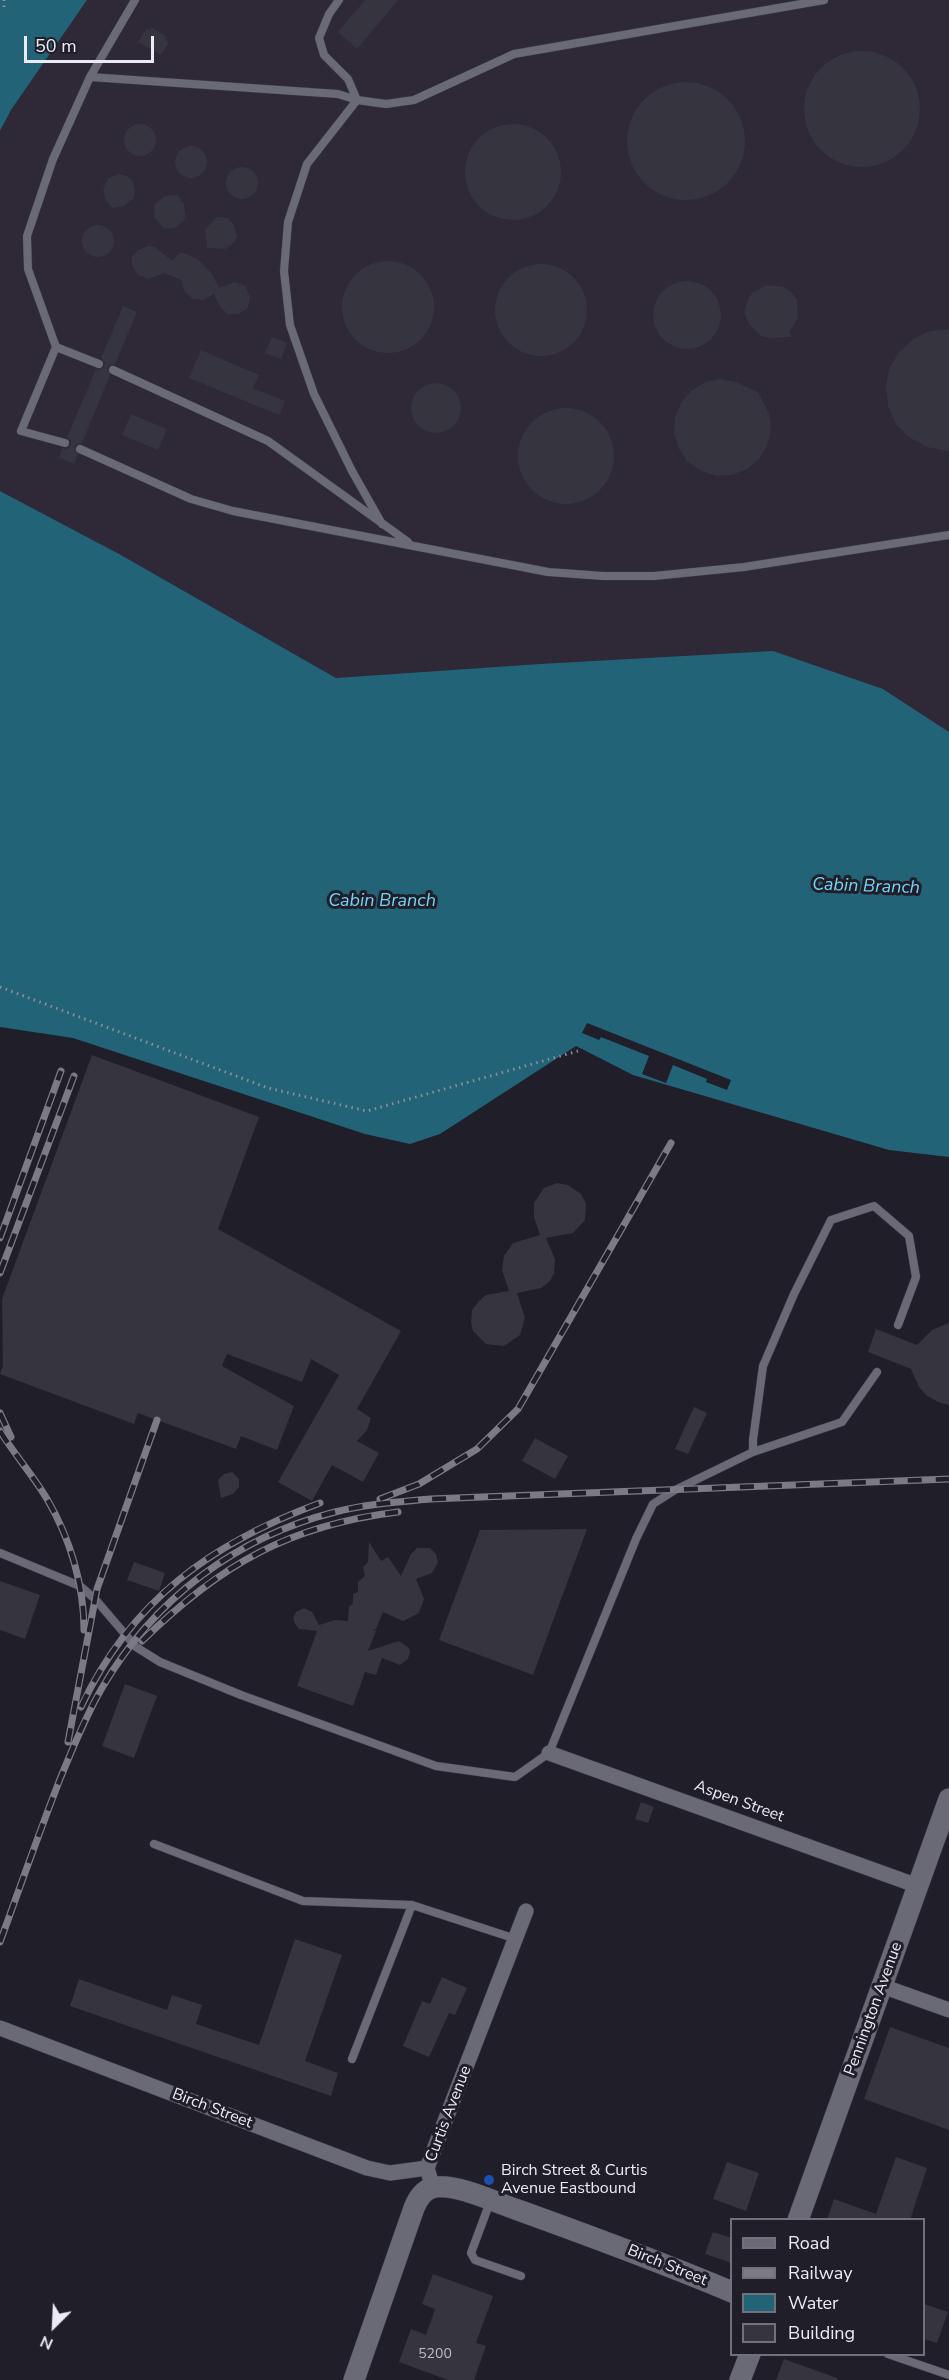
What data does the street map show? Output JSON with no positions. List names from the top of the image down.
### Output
{
  "streets": {
    "main road": ["Pennington Avenue", "Birch Street", "Curtis Avenue"],
    "street": ["Aspen Street"]
  },
  "crossings": [
    ["Aspen Street", "Pennington Avenue"],
    ["Birch Street", "Curtis Avenue"]
  ],
  "water": ["Cabin Branch"],
  "places": ["Birch Street & Curtis Avenue Eastbound"],
  "house_numbers": ["5200"],
  "legend": [
    "Road",
    "Railway",
    "Water",
    "Building"
  ],
  "scale_bar": "50 m",
  "north": "bottom left"
}
